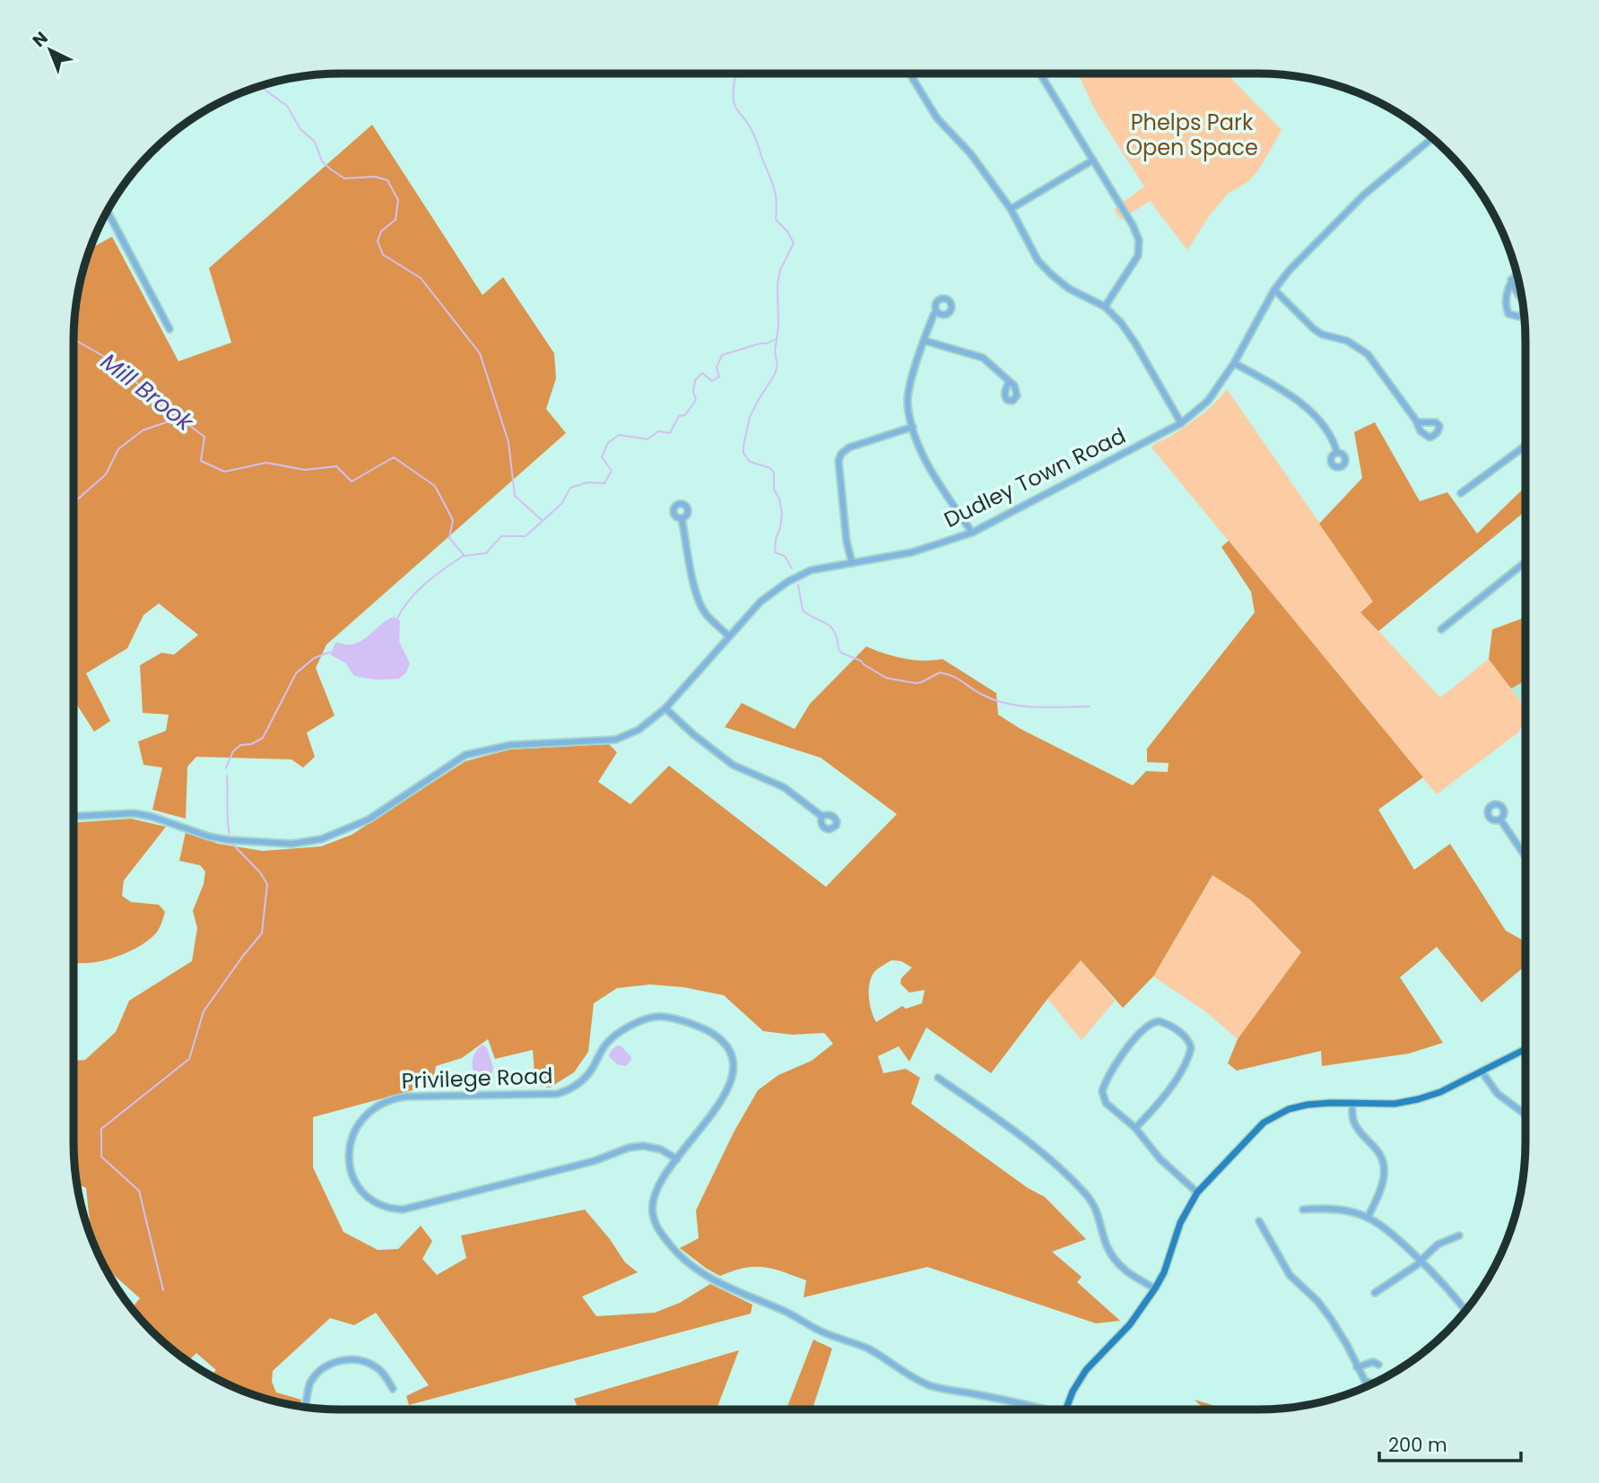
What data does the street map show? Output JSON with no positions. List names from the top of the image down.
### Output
{
  "streets": {
    "street": ["Dudley Town Road", "Privilege Road"]
  },
  "water": ["Mill Brook"],
  "parks": ["Phelps Park Open Space"],
  "scale_bar": "200 m",
  "north": "top left"
}
